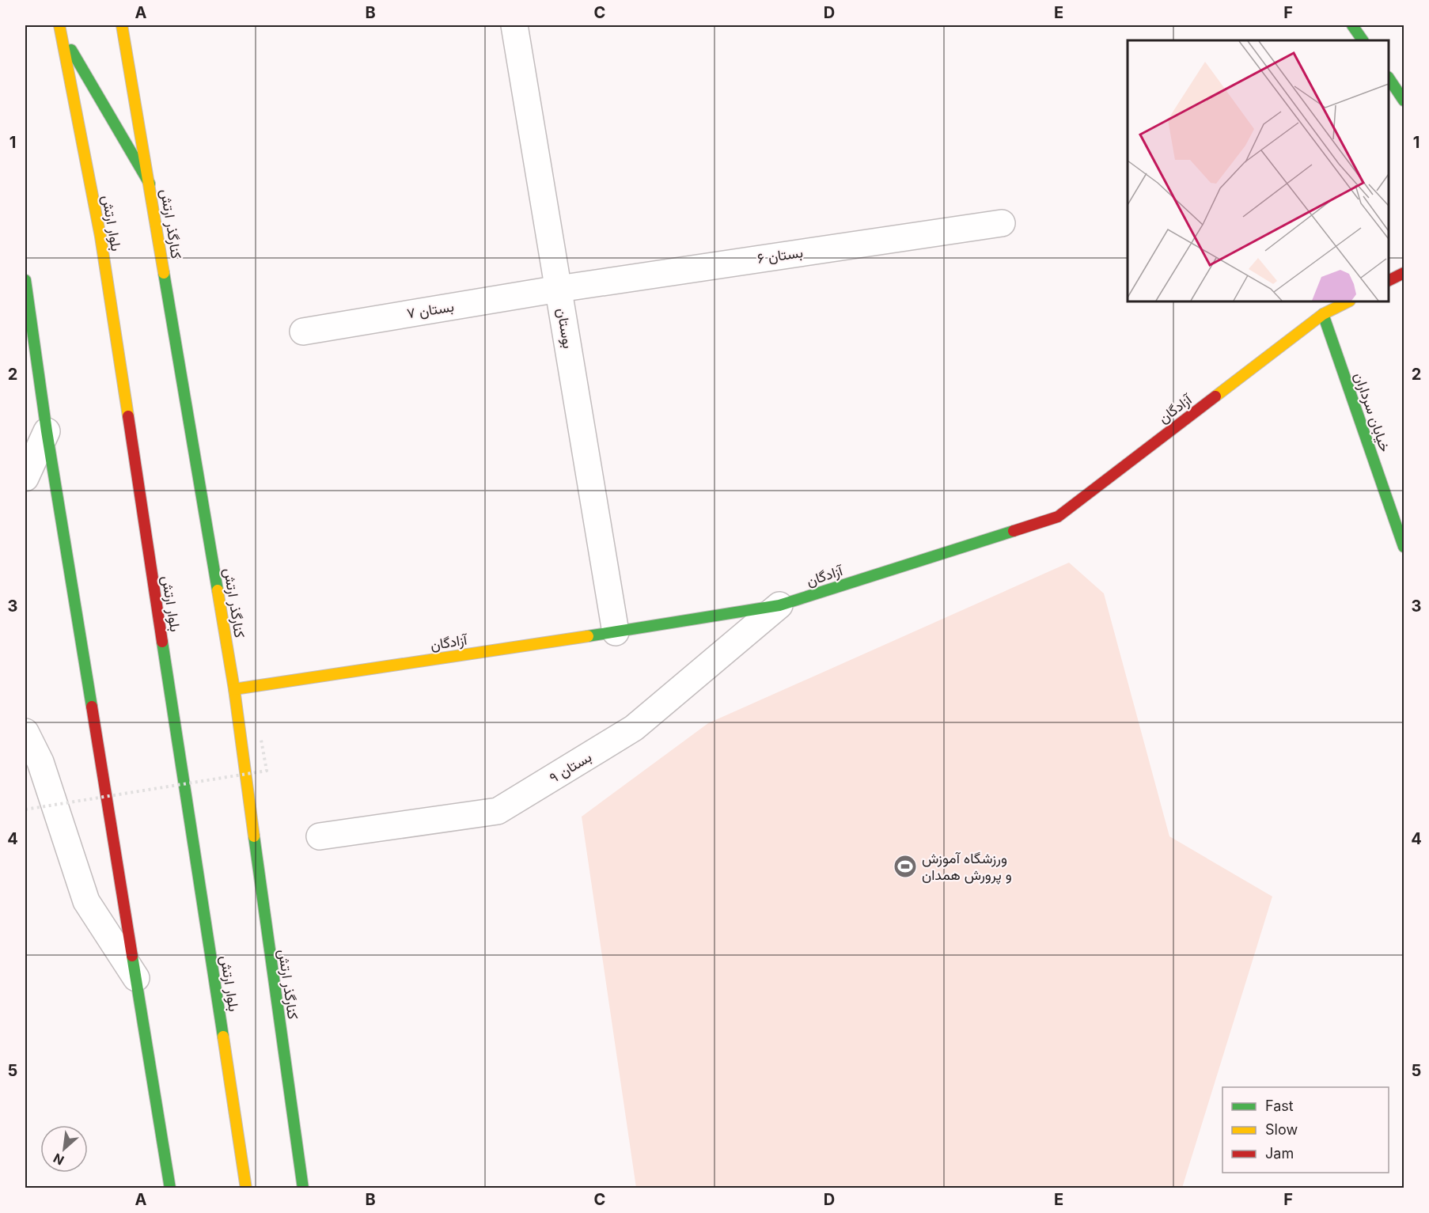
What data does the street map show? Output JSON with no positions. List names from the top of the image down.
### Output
{
  "streets": {
    "main road": [
      "بلوار ارتش",
      "کنارگذر ارتش",
      "آزادگان",
      "خیابان سرداران"
    ],
    "street": [
      "بستان ۶",
      "بستان ۷",
      "بوستان",
      "بستان ۹"
    ]
  },
  "crossings": [
    ["کنارگذر ارتش", "آزادگان"],
    ["بستان ۶", "بستان ۷"],
    ["بستان ۶", "بوستان"],
    ["بستان ۷", "بوستان"],
    ["بوستان", "آزادگان"],
    ["آزادگان", "خیابان سرداران"],
    ["آزادگان", "بستان ۹"]
  ],
  "places": {
    "sports": ["ورزشگاه آموزش و پرورش همدان"]
  },
  "legend": ["Fast", "Slow", "Jam"],
  "north": "bottom left",
  "grid": {
    "columns": [
      "A",
      "B",
      "C",
      "D",
      "E",
      "F"
    ],
    "rows": [
      "1",
      "2",
      "3",
      "4",
      "5"
    ]
  }
}
